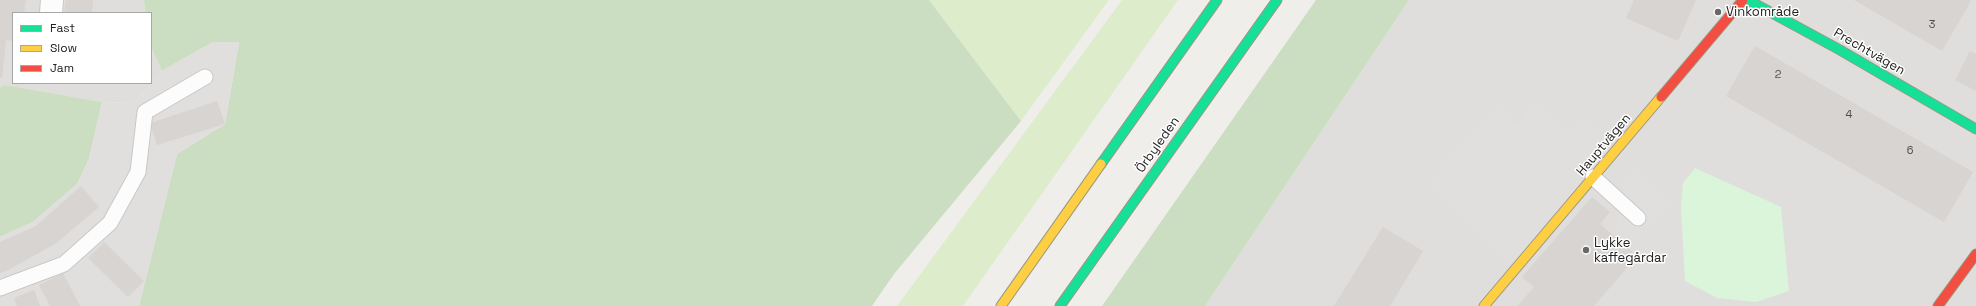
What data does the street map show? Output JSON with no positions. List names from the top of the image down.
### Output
{
  "streets": {
    "main road": ["Prechtvägen", "Örbyleden", "Hauptvägen"]
  },
  "places": ["Vinkområde", "Lykke kaffegårdar"],
  "house_numbers": [
    "3",
    "2",
    "4",
    "6"
  ],
  "legend": ["Fast", "Slow", "Jam"]
}
